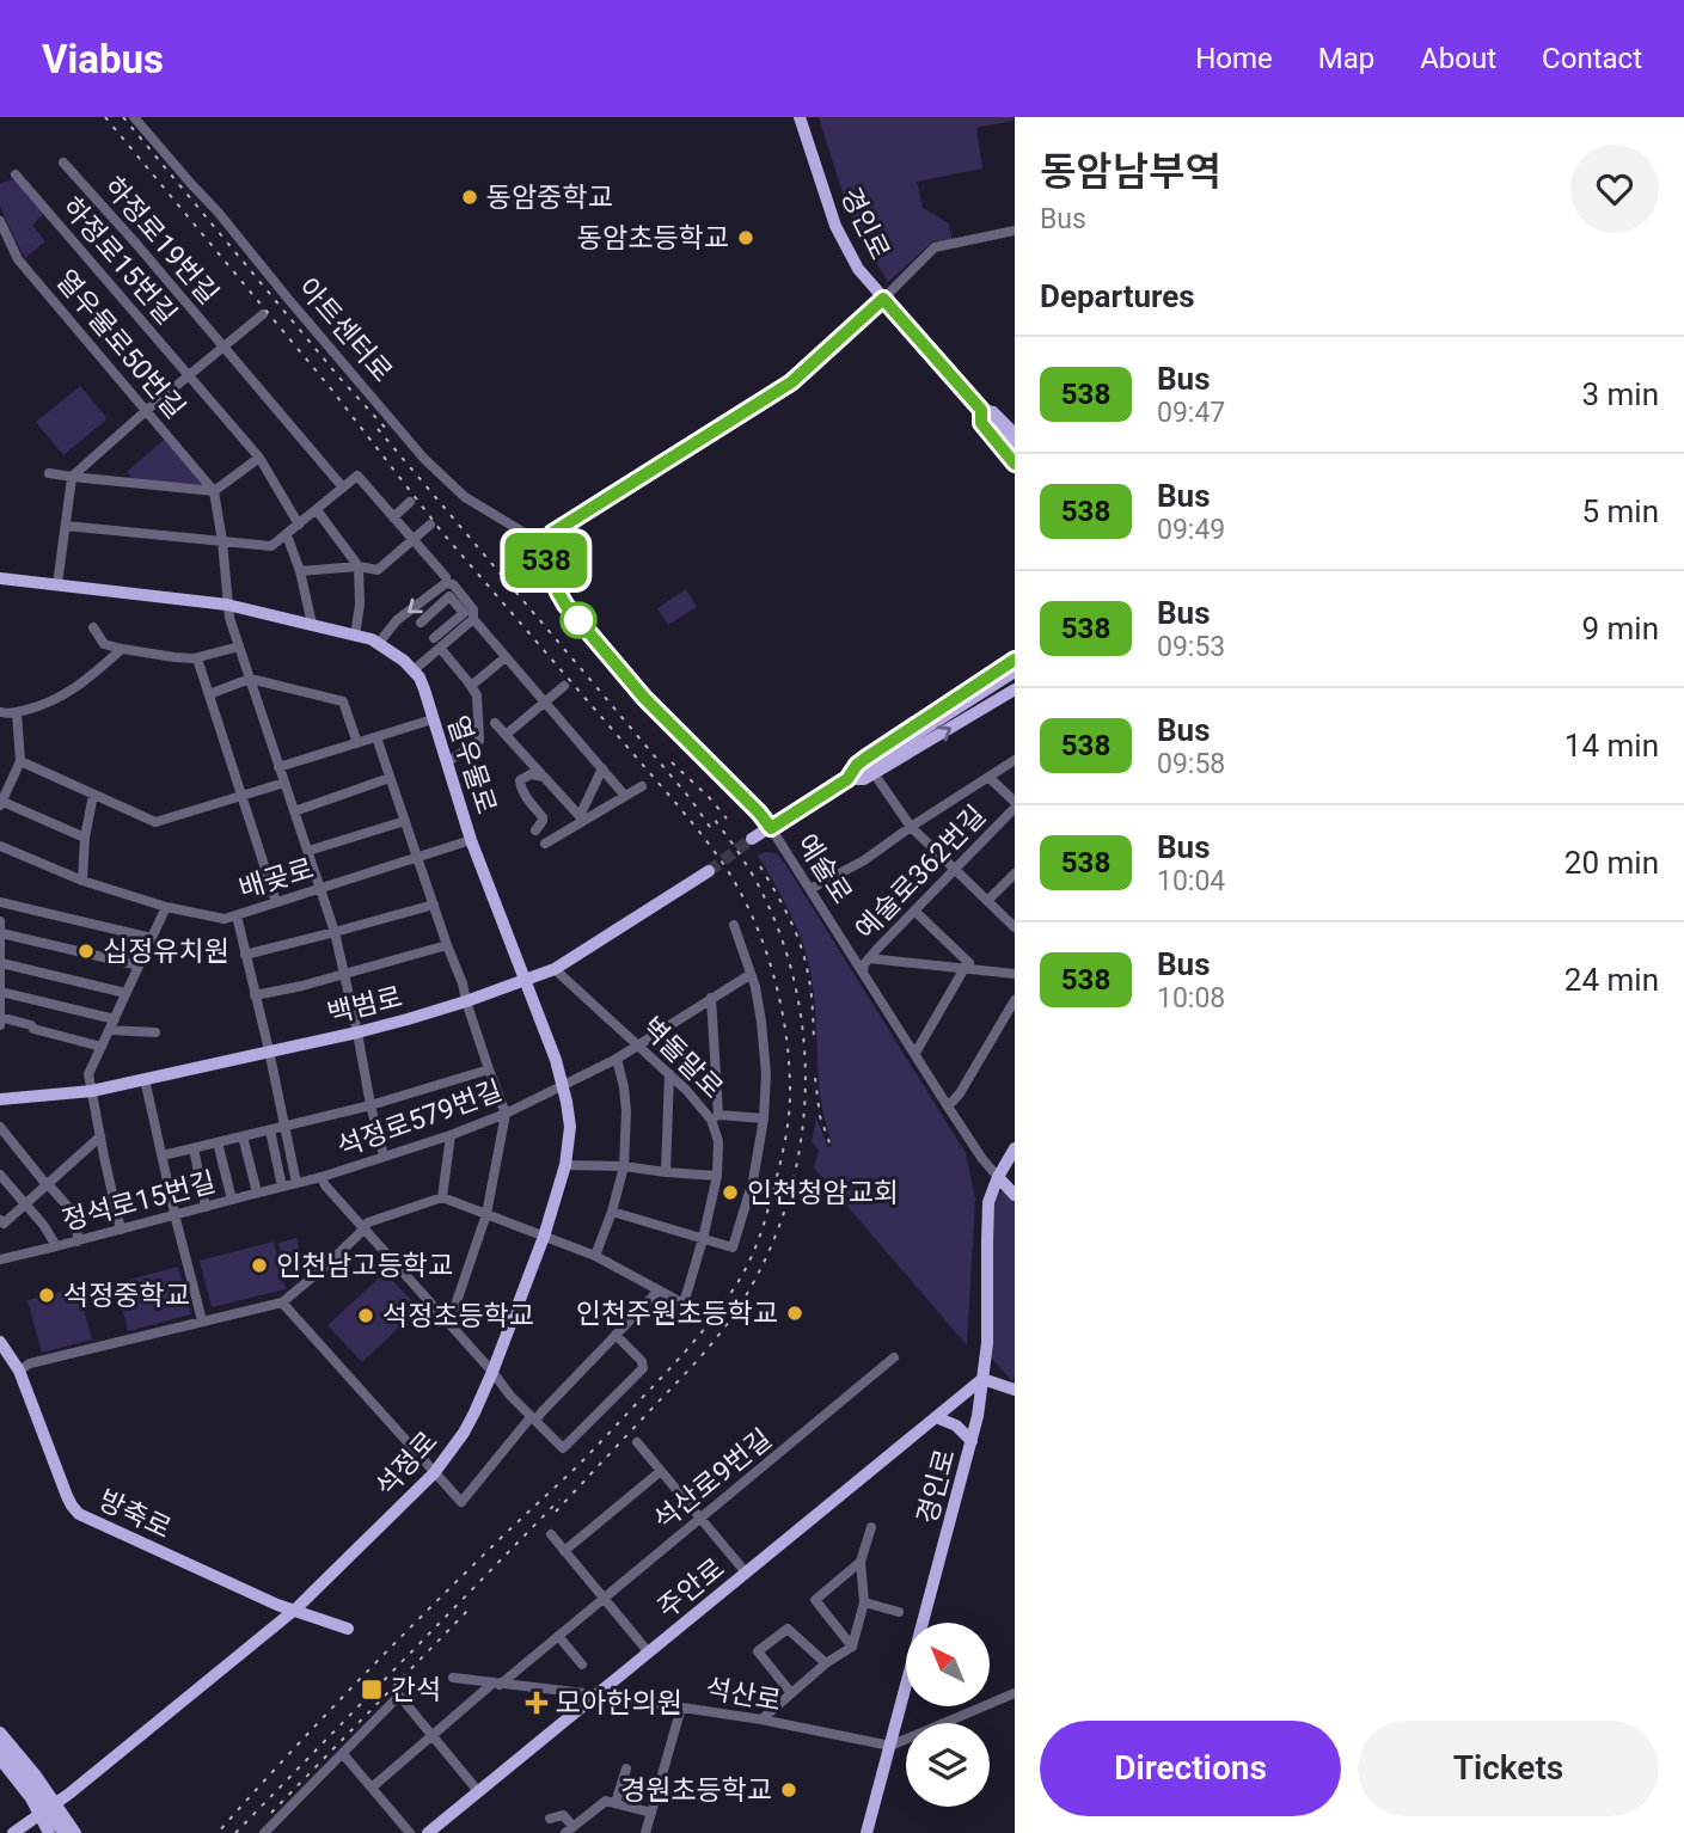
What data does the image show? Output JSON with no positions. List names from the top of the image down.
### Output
{
  "streets": {
    "main road": [
      "경인로",
      "열우물로",
      "예술로",
      "백범로",
      "석정로",
      "방축로",
      "주안로"
    ],
    "street": [
      "하정로19번길",
      "하정로15번길",
      "아트센터로",
      "열우물로50번길",
      "예술로362번길",
      "배곶로",
      "벽돌말로",
      "석정로579번길",
      "정석로15번길",
      "석산로9번길",
      "석산로"
    ]
  },
  "crossings": [
    ["경인로", "예술로"],
    ["경인로", "주안로"],
    ["경인로", "석산로"],
    ["아트센터로", "예술로"],
    ["열우물로", "배곶로"],
    ["열우물로", "백범로"],
    ["열우물로", "석정로"],
    ["예술로", "예술로362번길"],
    ["백범로", "벽돌말로"],
    ["백범로", "석정로"],
    ["벽돌말로", "석정로579번길"],
    ["석정로579번길", "정석로15번길"],
    ["석정로579번길", "석정로"],
    ["석정로", "방축로"],
    ["석산로9번길", "석산로"],
    ["주안로", "석산로"]
  ],
  "places": {
    "other": [
      "동암중학교",
      "동암초등학교",
      "십정유치원",
      "인천청암교회",
      "인천남고등학교",
      "석정중학교",
      "인천주원초등학교",
      "석정초등학교",
      "경원초등학교"
    ],
    "transit": ["간석"],
    "health": ["모아한의원"]
  },
  "lines": ["bus line 538"],
  "north": "top left",
  "page": {
    "header": "Viabus",
    "nav": [
      "Home",
      "Map",
      "About",
      "Contact"
    ],
    "on_map": "538",
    "heading": [
      ["동암남부역", "Bus"],
      "Departures"
    ],
    "list": [
      {
        "mark": "538",
        "name": "Bus",
        "note": "09:47",
        "value": "3 min"
      },
      {
        "mark": "538",
        "name": "Bus",
        "note": "09:49",
        "value": "5 min"
      },
      {
        "mark": "538",
        "name": "Bus",
        "note": "09:53",
        "value": "9 min"
      },
      {
        "mark": "538",
        "name": "Bus",
        "note": "09:58",
        "value": "14 min"
      },
      {
        "mark": "538",
        "name": "Bus",
        "note": "10:04",
        "value": "20 min"
      },
      {
        "mark": "538",
        "name": "Bus",
        "note": "10:08",
        "value": "24 min"
      }
    ],
    "buttons": ["Directions", "Tickets"]
  }
}
